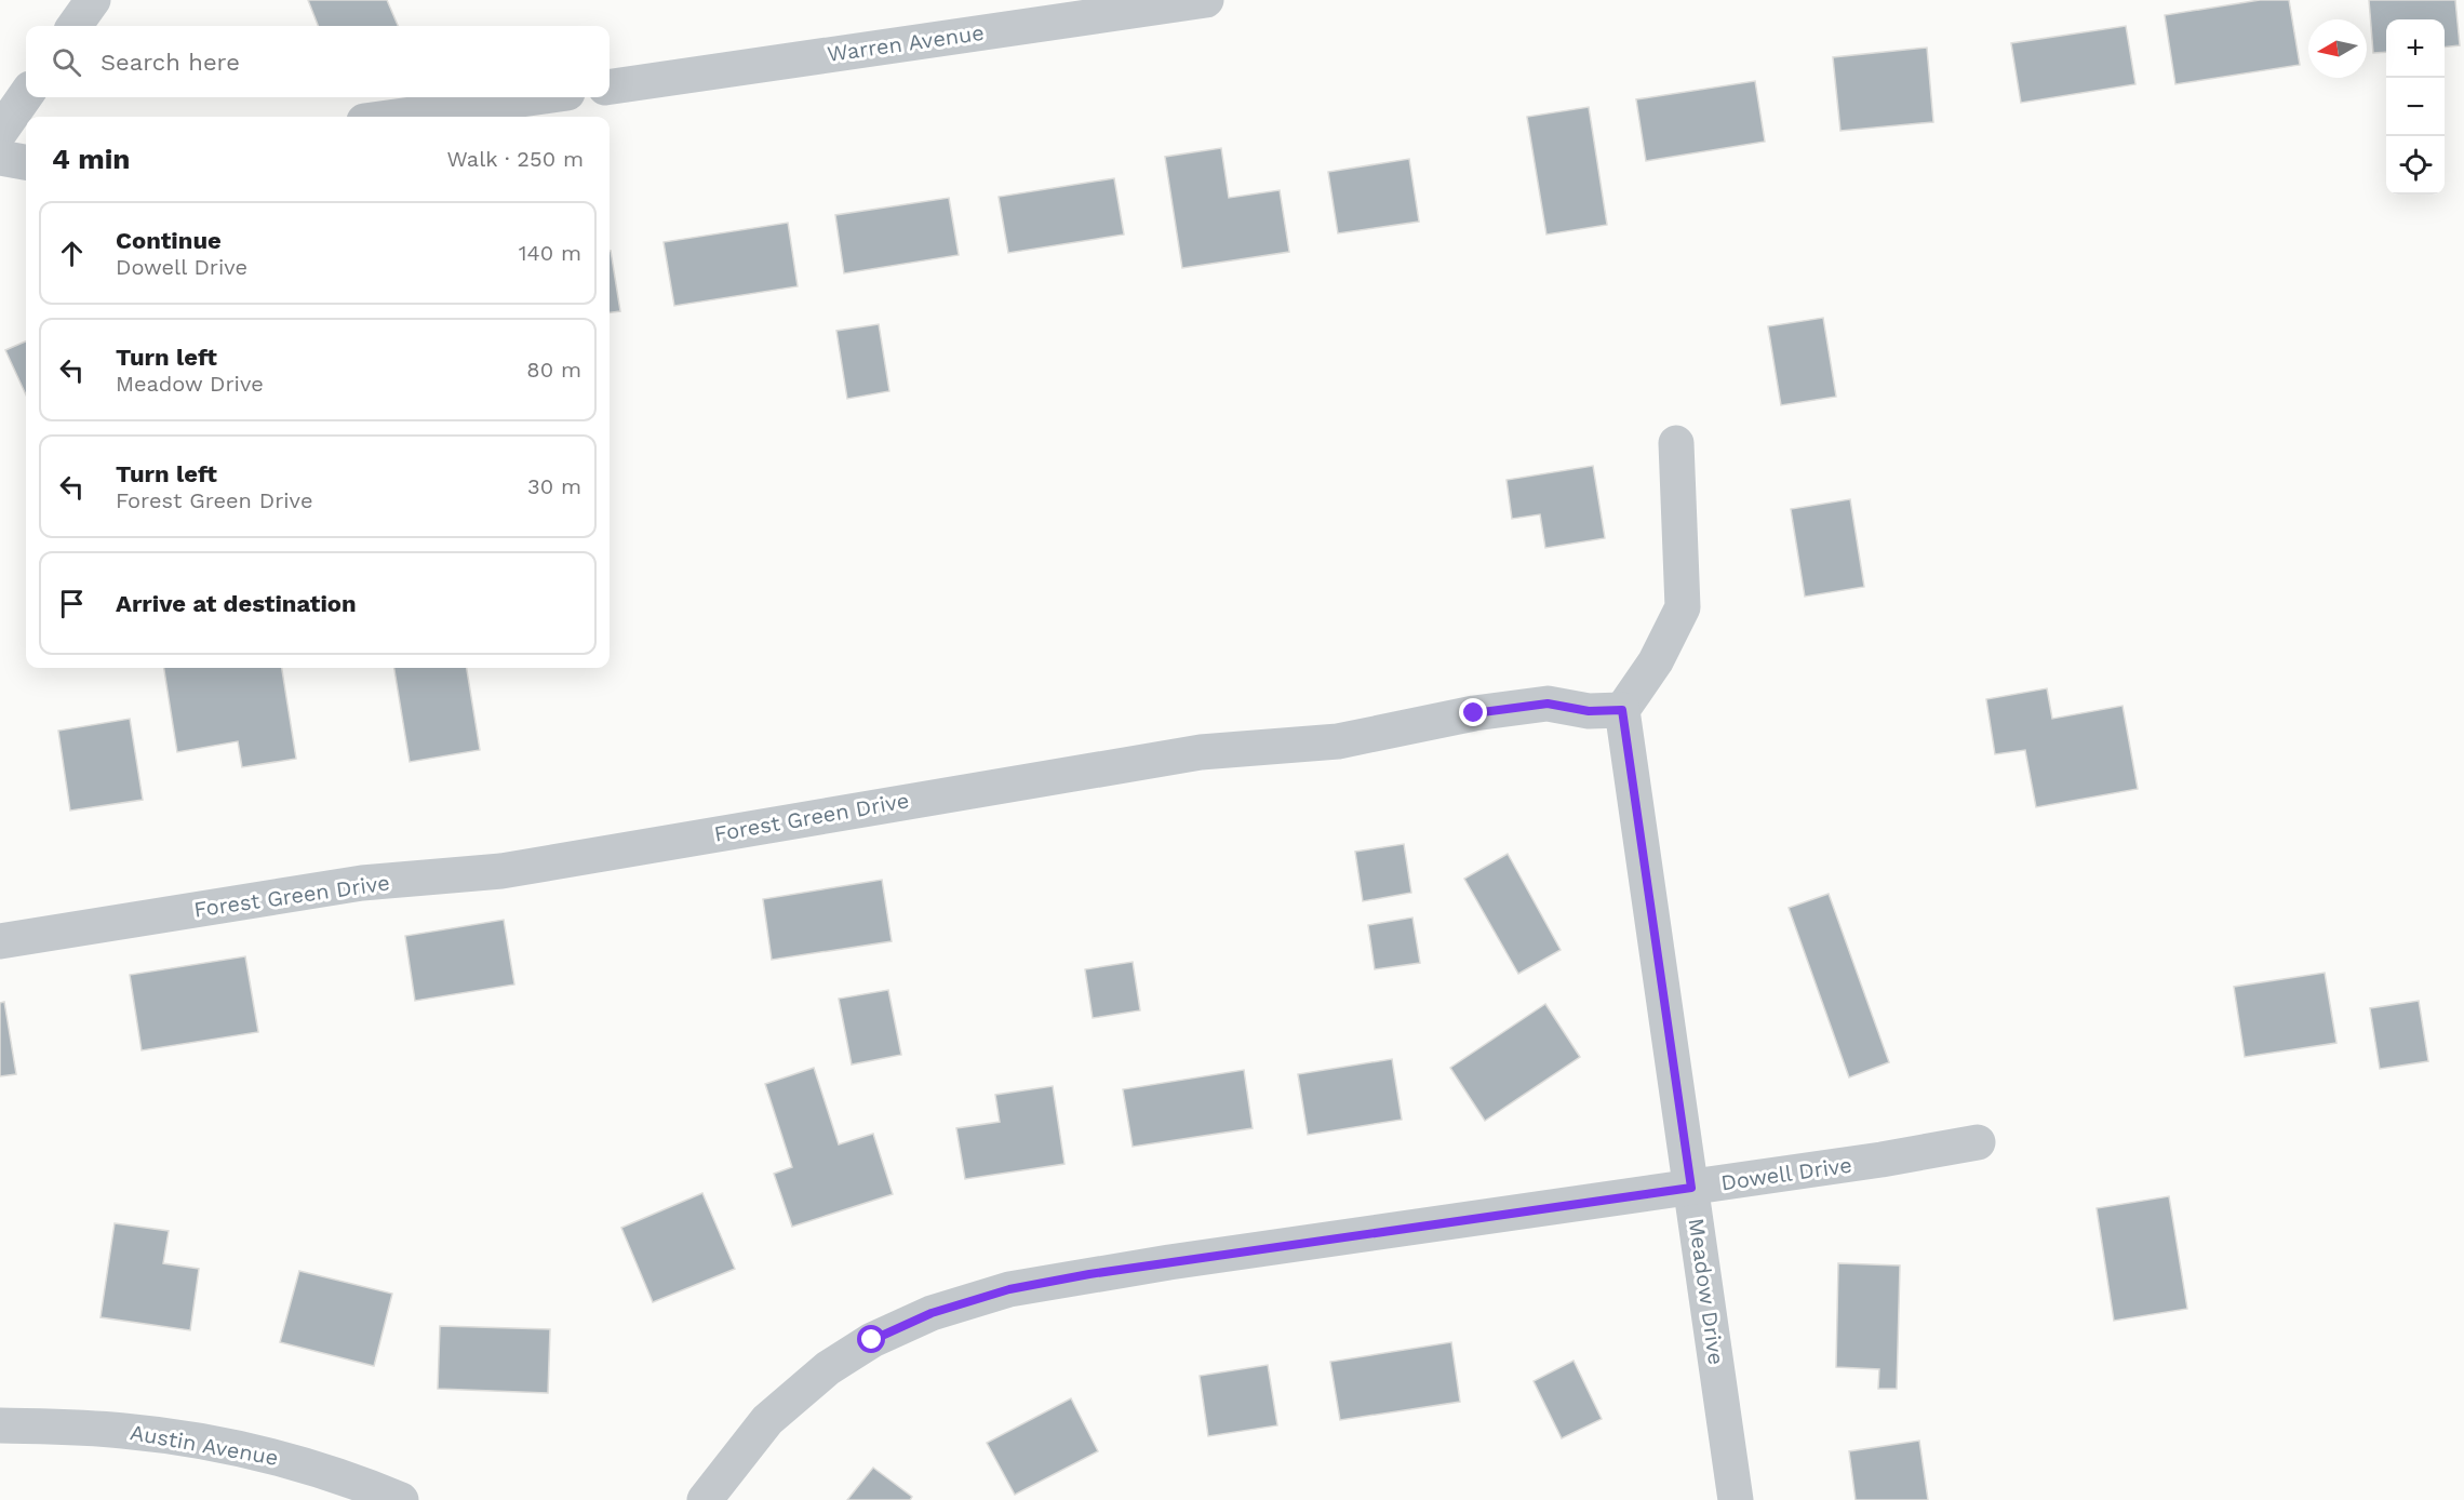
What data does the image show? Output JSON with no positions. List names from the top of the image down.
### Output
{
  "streets": {
    "street": [
      "Warren Avenue",
      "Forest Green Drive",
      "Dowell Drive",
      "Meadow Drive",
      "Austin Avenue"
    ]
  },
  "crossings": [
    ["Forest Green Drive", "Meadow Drive"],
    ["Dowell Drive", "Meadow Drive"]
  ],
  "north": "left",
  "page": {
    "map_buttons": ["+", "−"],
    "search": "Search here",
    "heading": ["4 min", "Walk · 250 m"],
    "list": [
      ["Continue", "Dowell Drive", "140 m"],
      ["Turn left", "Meadow Drive", "80 m"],
      ["Turn left", "Forest Green Drive", "30 m"],
      "Arrive at destination"
    ]
  }
}
